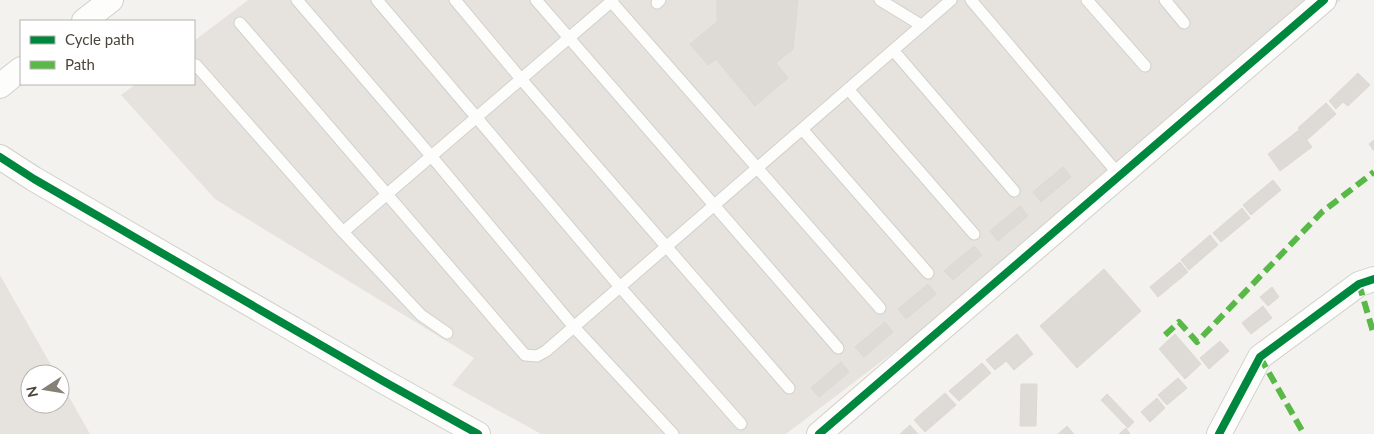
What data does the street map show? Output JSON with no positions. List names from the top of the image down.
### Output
{
  "legend": ["Cycle path", "Path"],
  "north": "left"
}
